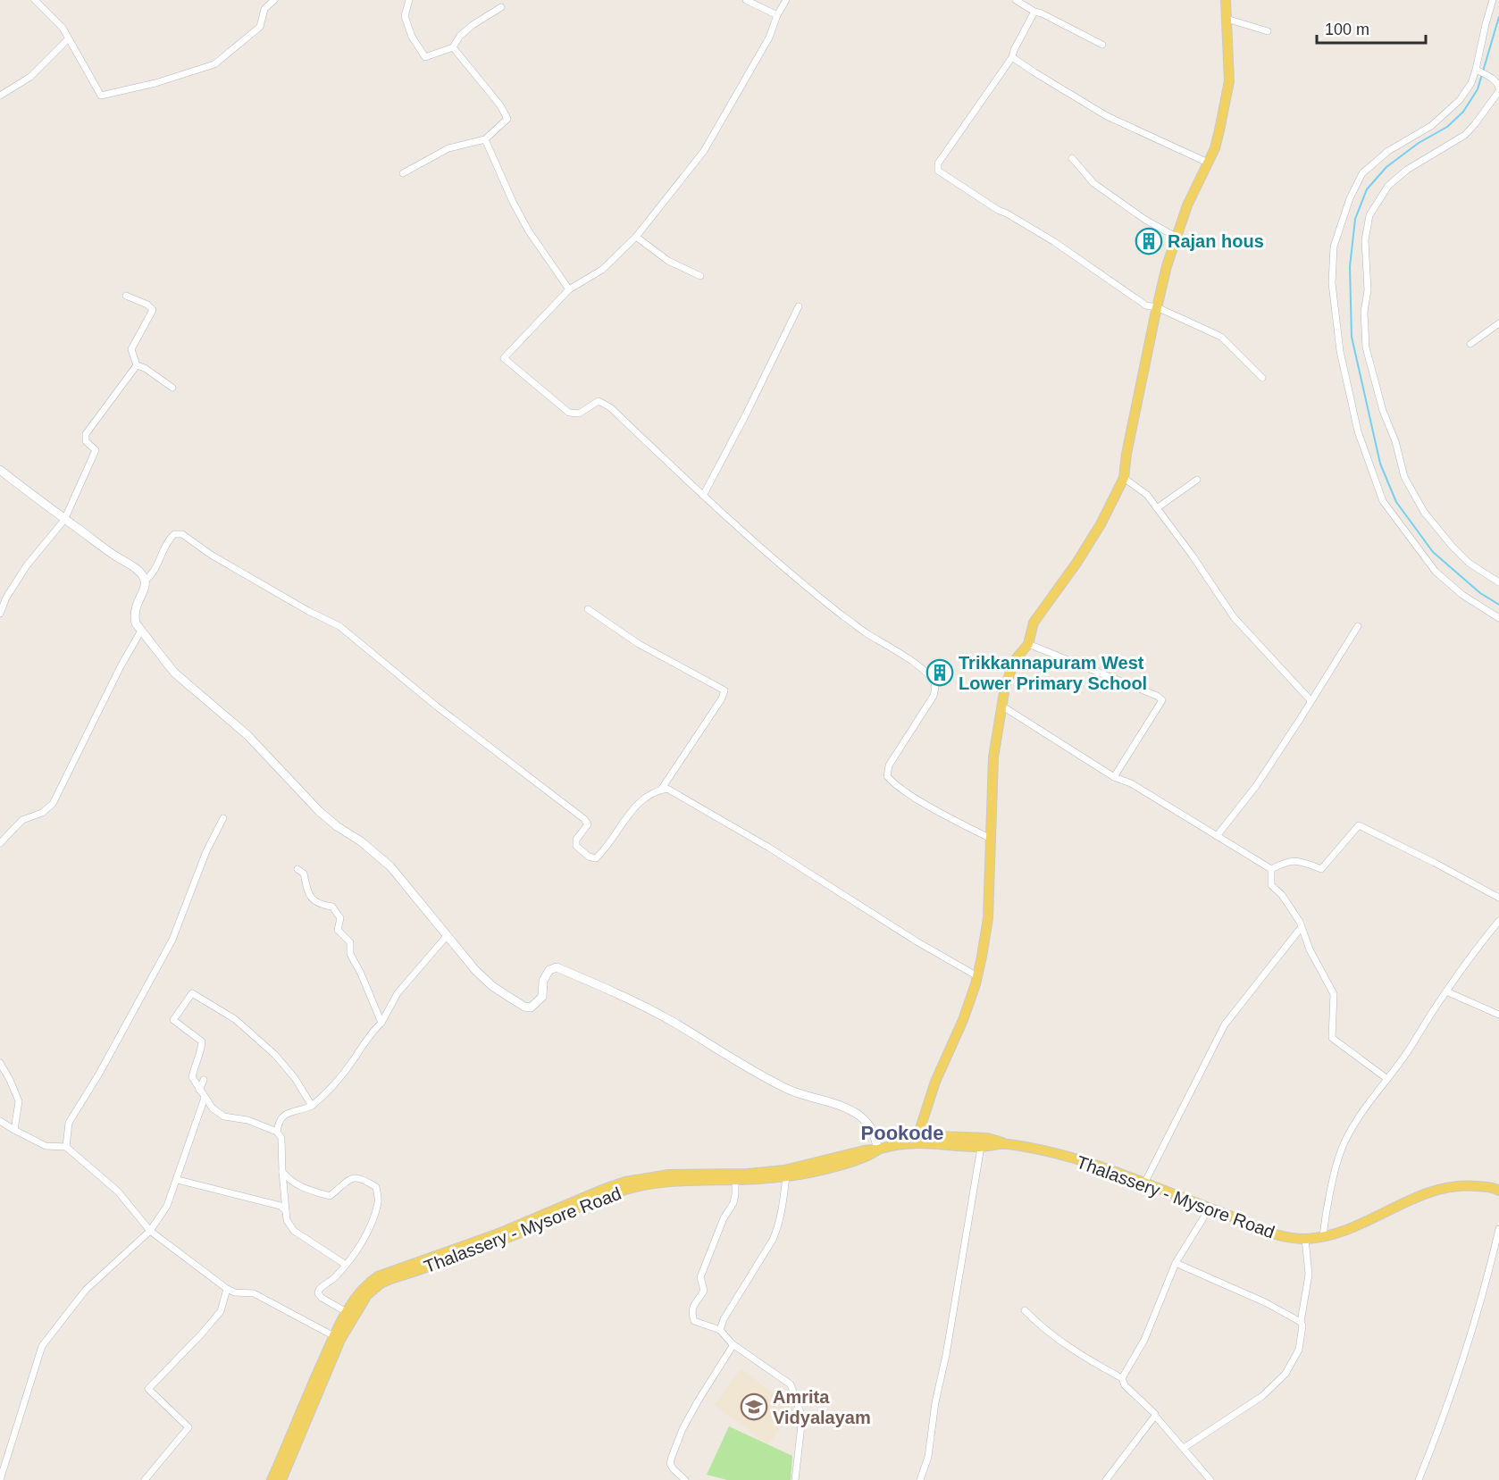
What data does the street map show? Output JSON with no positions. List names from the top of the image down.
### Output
{
  "streets": {
    "main road": ["Thalassery - Mysore Road"]
  },
  "districts": ["Pookode"],
  "places": {
    "building": ["Rajan hous", "Trikkannapuram West Lower Primary School"],
    "school or university": ["Amrita Vidyalayam"]
  },
  "scale_bar": "100 m"
}
